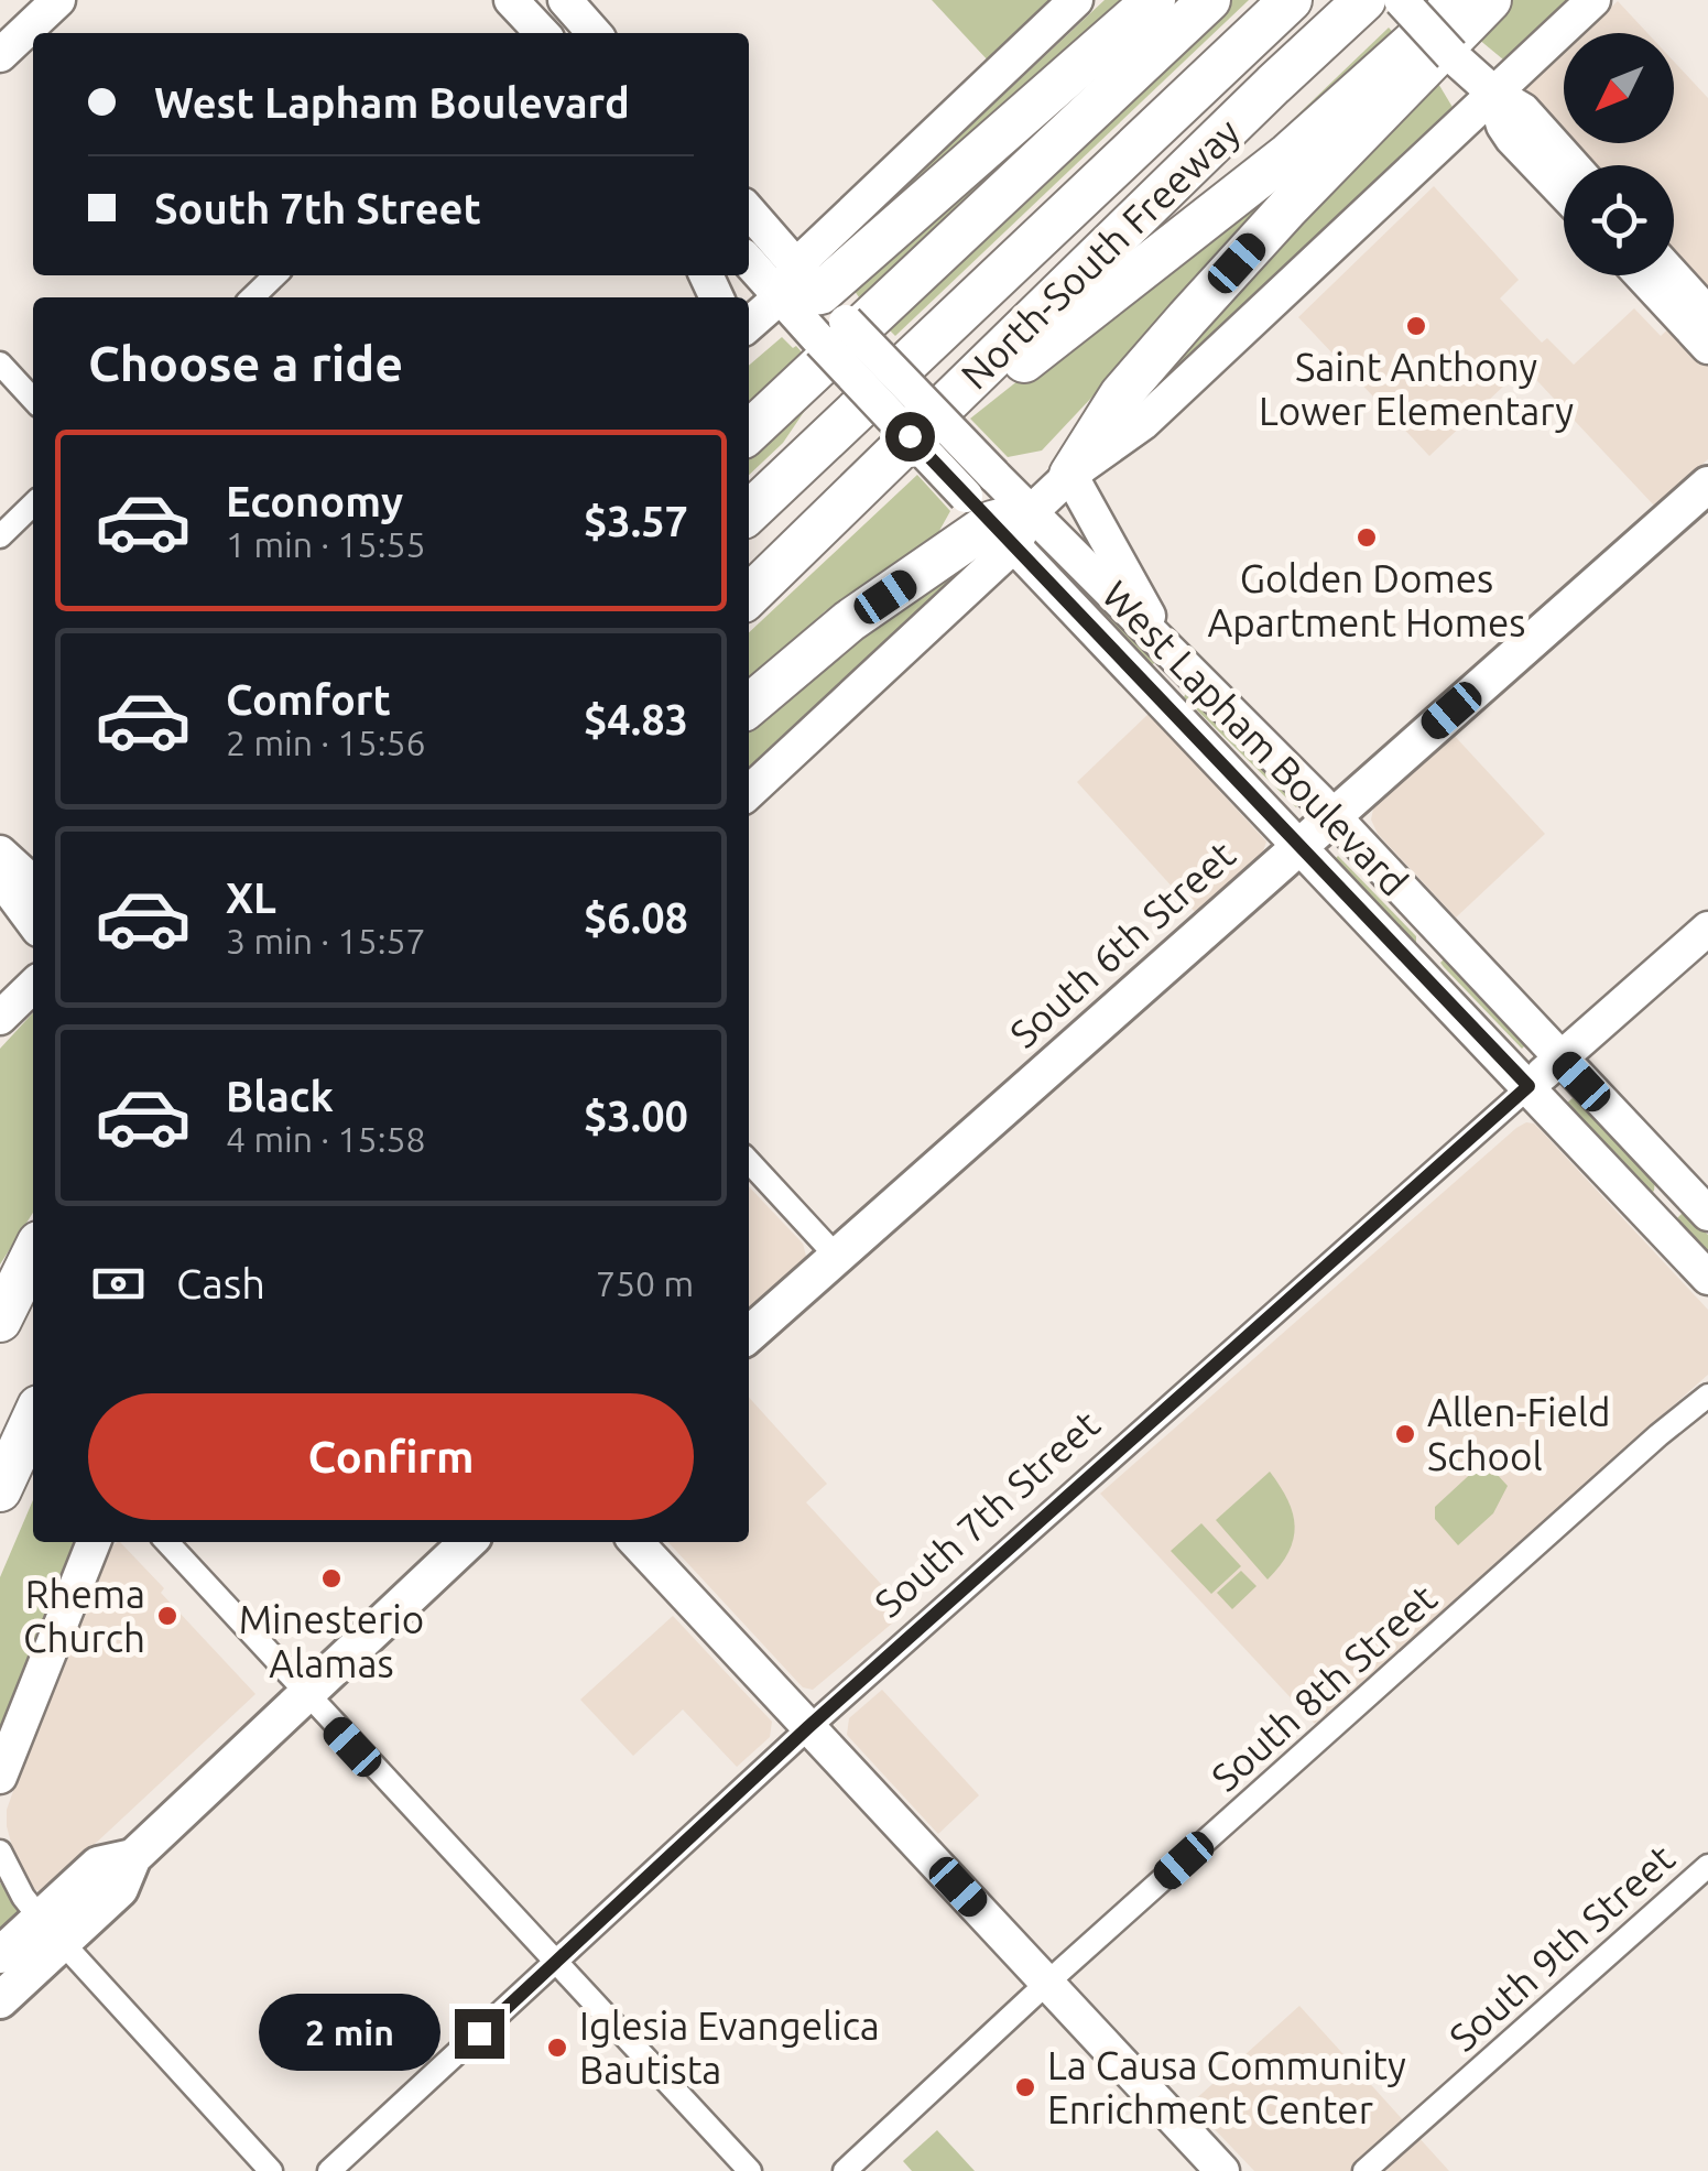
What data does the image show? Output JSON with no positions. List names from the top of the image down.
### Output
{
  "streets": {
    "highway": ["North-South Freeway"],
    "main road": ["South 6th Street"],
    "street": [
      "West Lapham Boulevard",
      "South 7th Street",
      "South 8th Street",
      "South 9th Street"
    ]
  },
  "crossings": [
    ["West Lapham Boulevard", "South 6th Street"],
    ["West Lapham Boulevard", "South 7th Street"]
  ],
  "places": [
    "Saint Anthony Lower Elementary",
    "Golden Domes Apartment Homes",
    "Allen-Field School",
    "Minesterio Alamas",
    "Rhema Church",
    "Iglesia Evangelica Bautista",
    "La Causa Community Enrichment Center"
  ],
  "north": "bottom left",
  "page": {
    "banner": ["West Lapham Boulevard", "South 7th Street"],
    "heading": "Choose a ride",
    "list": [
      {
        "name": "Economy",
        "note": "1 min · 15:55",
        "value": "$3.57"
      },
      {
        "name": "Comfort",
        "note": "2 min · 15:56",
        "value": "$4.83"
      },
      {
        "name": "XL",
        "note": "3 min · 15:57",
        "value": "$6.08"
      },
      {
        "name": "Black",
        "note": "4 min · 15:58",
        "value": "$3.00"
      }
    ],
    "pay": ["Cash", "750 m"],
    "buttons": "Confirm",
    "bubble": "2 min"
  }
}
